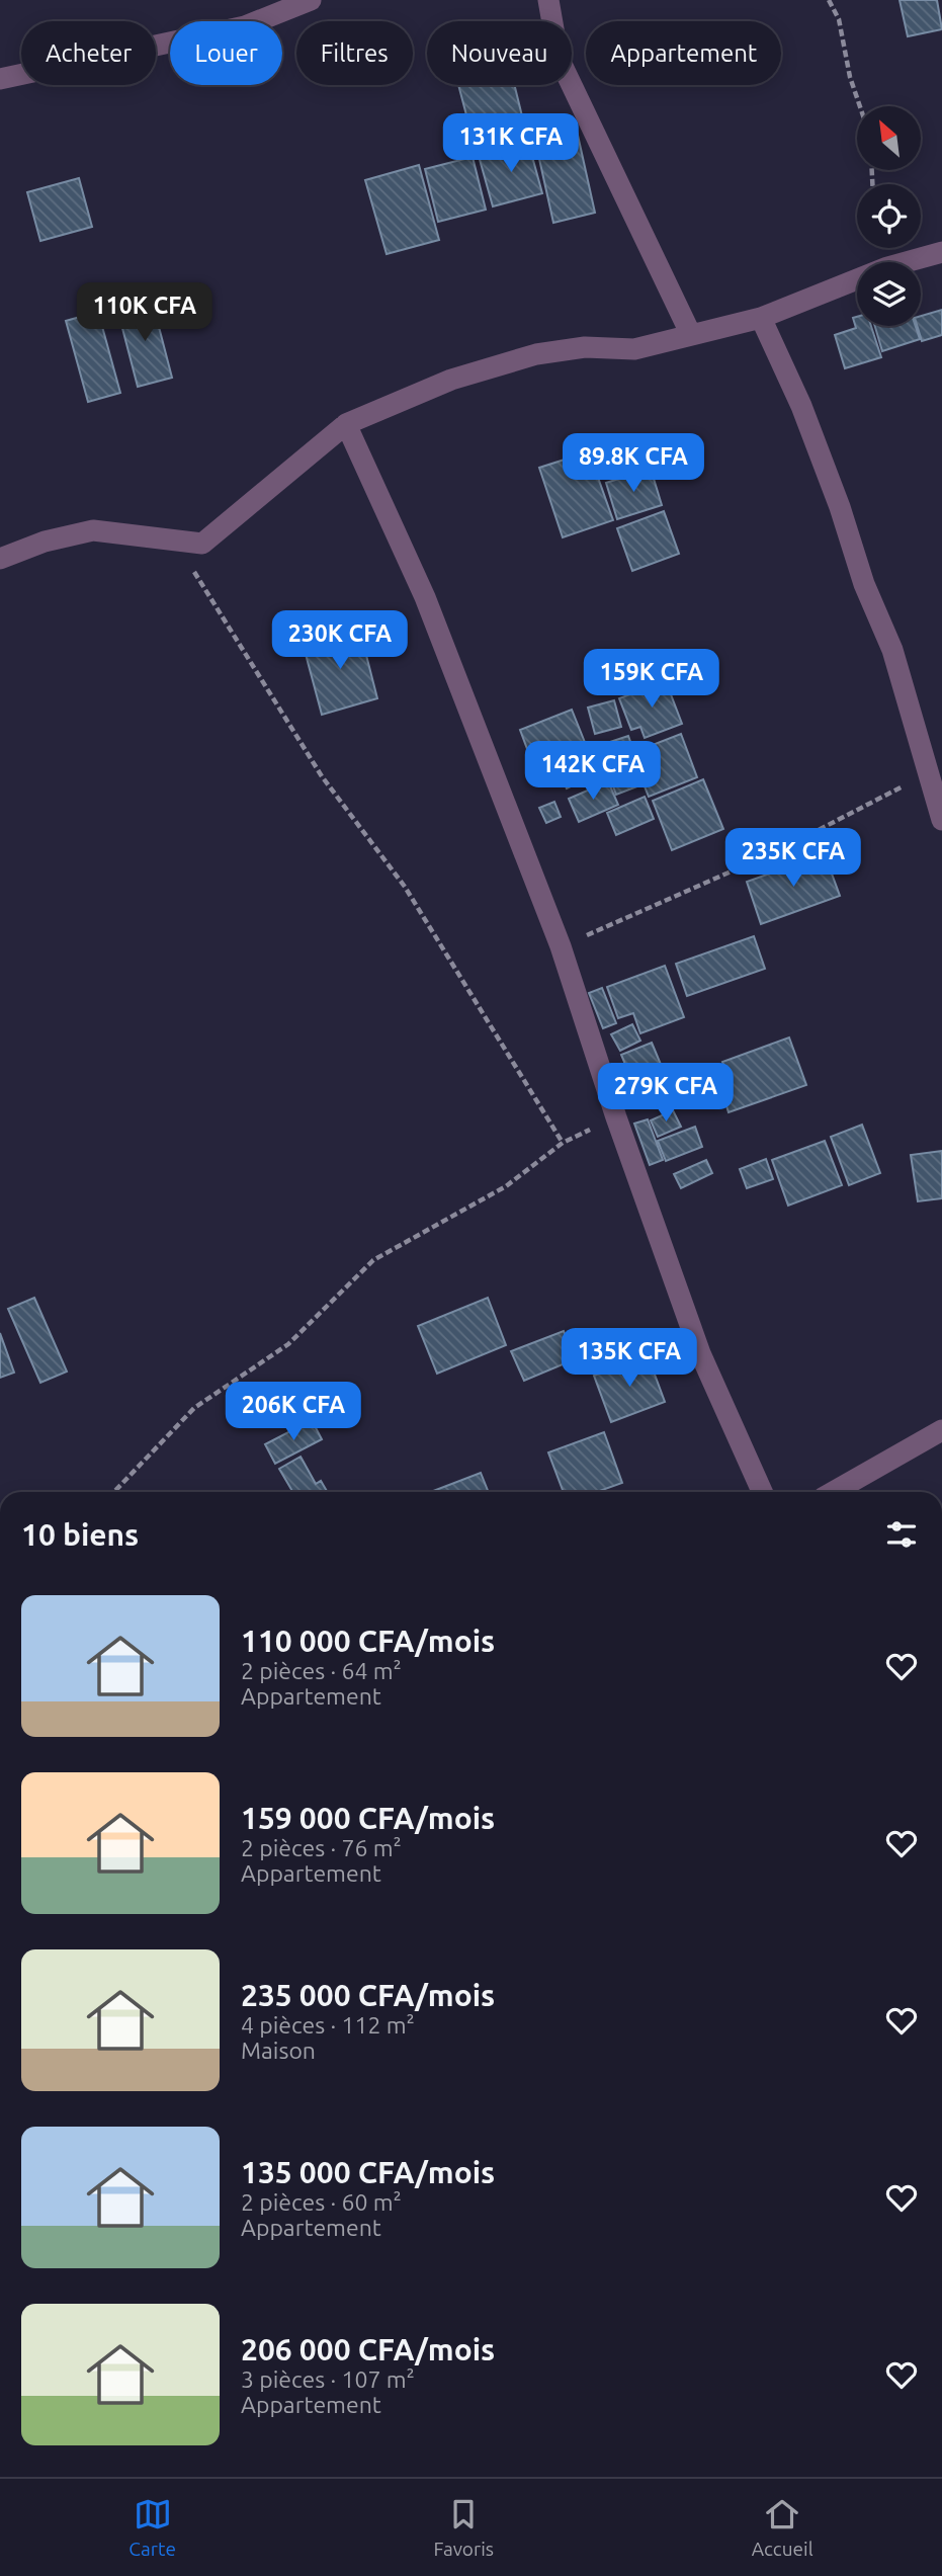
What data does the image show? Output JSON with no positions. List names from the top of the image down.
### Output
{
  "north": "top left",
  "page": {
    "chip": [
      "Acheter",
      "Louer",
      "Filtres",
      "Nouveau",
      "Appartement"
    ],
    "price": [
      "131K CFA",
      "110K CFA",
      "89.8K CFA",
      "230K CFA",
      "159K CFA",
      "142K CFA",
      "235K CFA",
      "279K CFA",
      "135K CFA",
      "206K CFA"
    ],
    "heading": "10 biens",
    "list": [
      {
        "name": "110 000 CFA/mois",
        "note": "2 pièces · 64 m² · Appartement"
      },
      {
        "name": "159 000 CFA/mois",
        "note": "2 pièces · 76 m² · Appartement"
      },
      {
        "name": "235 000 CFA/mois",
        "note": "4 pièces · 112 m² · Maison"
      },
      {
        "name": "135 000 CFA/mois",
        "note": "2 pièces · 60 m² · Appartement"
      },
      {
        "name": "206 000 CFA/mois",
        "note": "3 pièces · 107 m² · Appartement"
      }
    ],
    "tabs": ["Carte", "Favoris", "Accueil"]
  }
}
